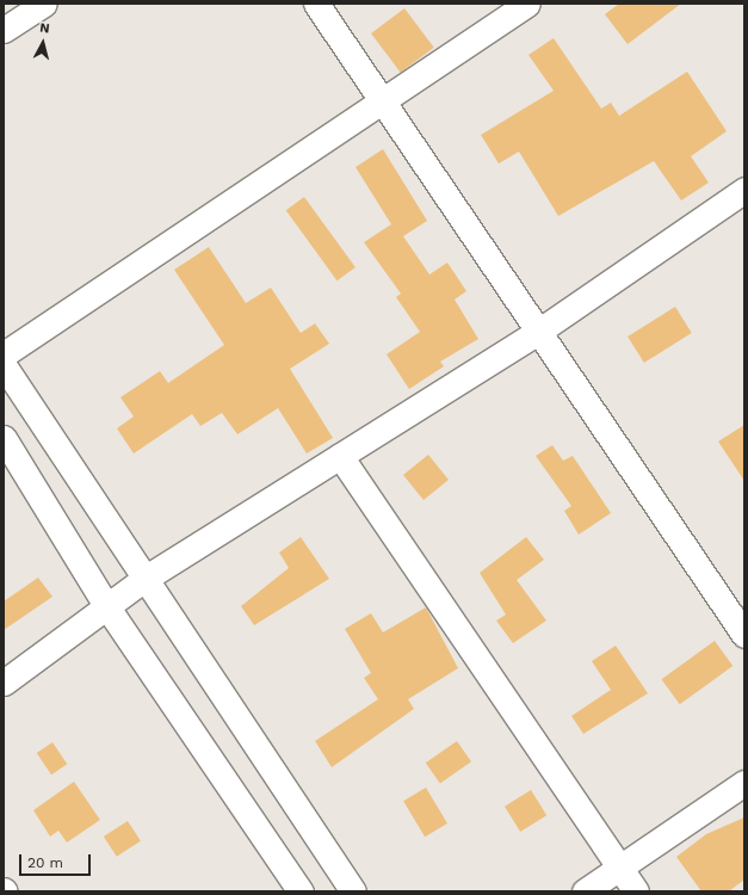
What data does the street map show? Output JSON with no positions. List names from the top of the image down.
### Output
{
  "scale_bar": "20 m",
  "north": "top"
}
